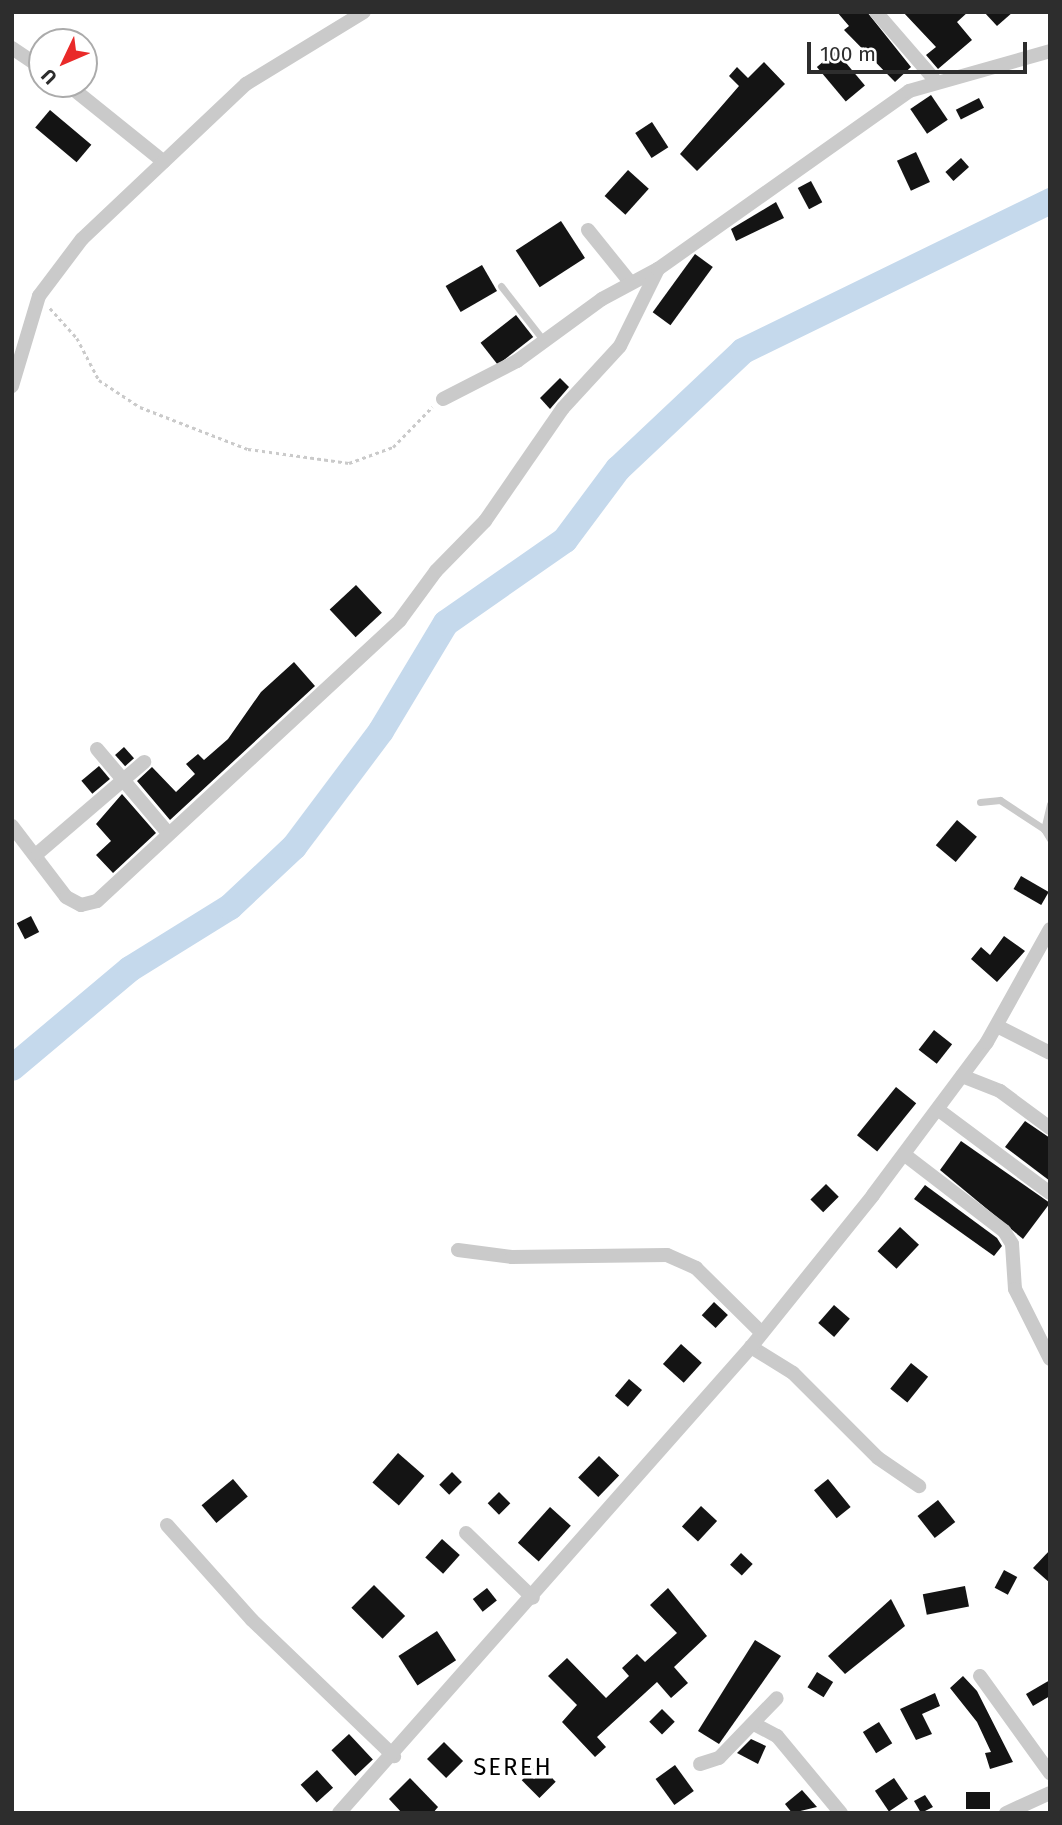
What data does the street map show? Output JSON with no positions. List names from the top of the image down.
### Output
{
  "districts": ["SEREH"],
  "scale_bar": "100 m",
  "north": "bottom left"
}
